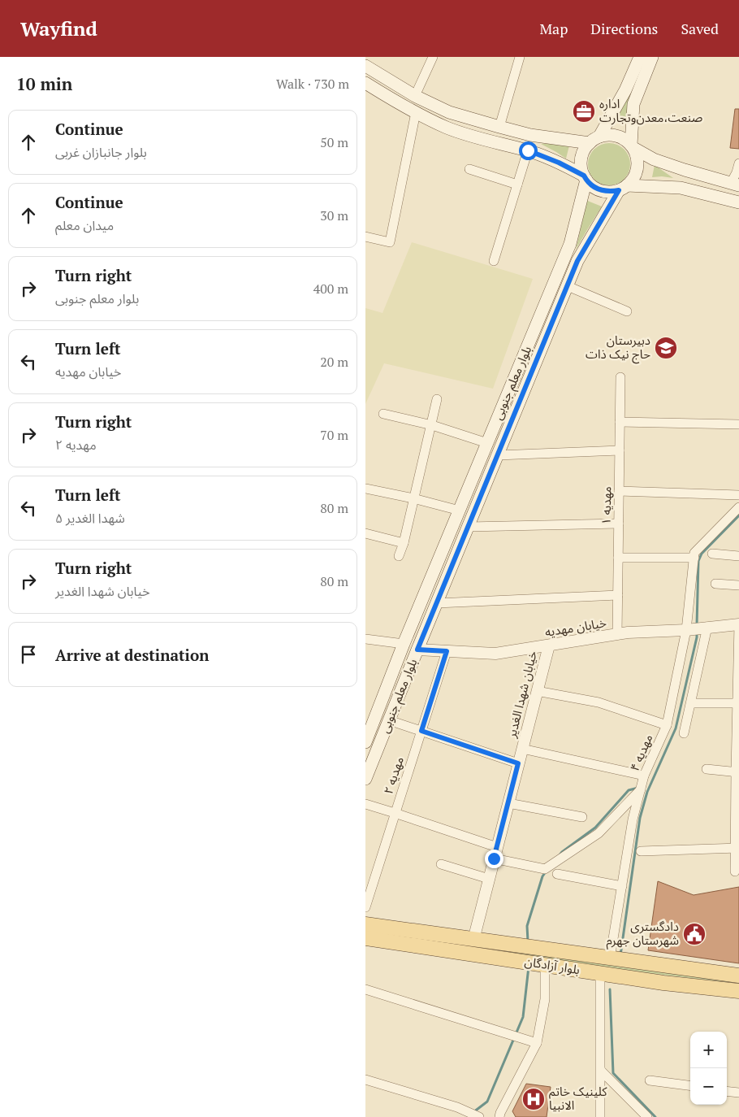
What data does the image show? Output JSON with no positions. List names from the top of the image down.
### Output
{
  "streets": {
    "main road": ["بلوار معلم جنوبی", "بلوار آزادگان"],
    "street": [
      "مهدیه ۱",
      "خیابان مهدیه",
      "خیابان شهدا الغدیر",
      "مهدیه ۴",
      "مهدیه ۲"
    ]
  },
  "crossings": [
    ["بلوار معلم جنوبی", "خیابان مهدیه"],
    ["مهدیه ۱", "خیابان مهدیه"],
    ["خیابان مهدیه", "خیابان شهدا الغدیر"],
    ["خیابان مهدیه", "مهدیه ۴"],
    ["خیابان مهدیه", "مهدیه ۲"],
    ["خیابان شهدا الغدیر", "بلوار آزادگان"],
    ["مهدیه ۴", "بلوار آزادگان"]
  ],
  "places": {
    "office": ["اداره صنعت،معدن‌و‌تجارت"],
    "school or university": ["دبیرستان حاج نیک ذات"],
    "public building": ["دادگستری شهرستان جهرم"],
    "hospital": ["کلینیک خاتم الانبیا"]
  },
  "page": {
    "header": "Wayfind",
    "nav": ["Map", "Directions", "Saved"],
    "heading": ["10 min", "Walk · 730 m"],
    "list": [
      ["Continue", "بلوار جانبازان غربی", "50 m"],
      ["Continue", "میدان معلم", "30 m"],
      ["Turn right", "بلوار معلم جنوبی", "400 m"],
      ["Turn left", "خیابان مهدیه", "20 m"],
      ["Turn right", "مهدیه ۲", "70 m"],
      ["Turn left", "شهدا الغدیر ۵", "80 m"],
      ["Turn right", "خیابان شهدا الغدیر", "80 m"],
      "Arrive at destination"
    ],
    "map_buttons": ["+", "−"]
  }
}
